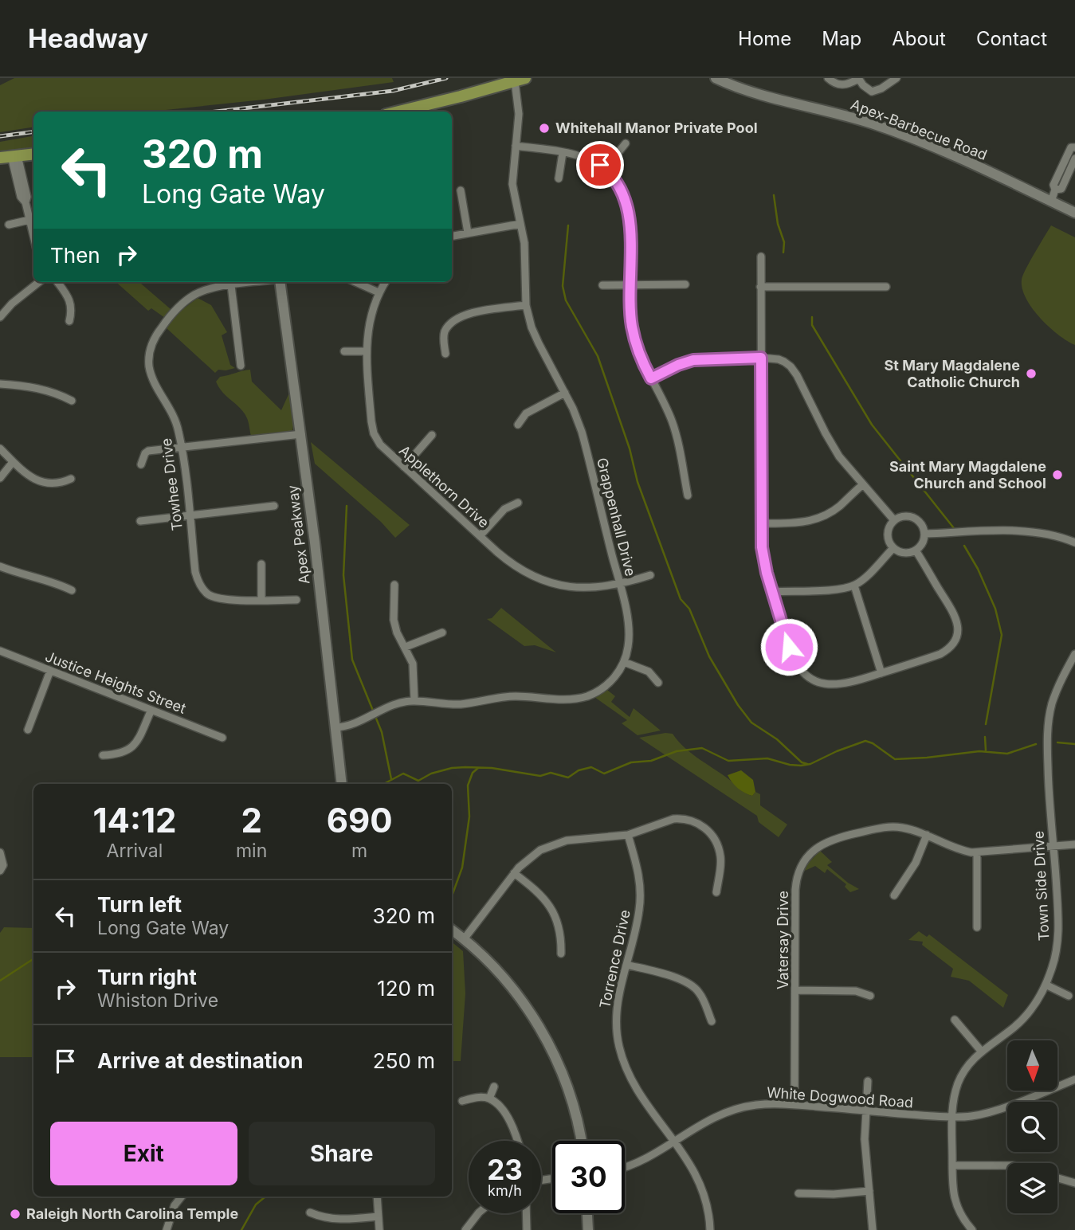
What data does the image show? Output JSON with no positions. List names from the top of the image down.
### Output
{
  "streets": {
    "main road": ["Apex-Barbecue Road", "Apex Peakway"],
    "street": [
      "Towhee Drive",
      "Applethorn Drive",
      "Grappenhall Drive",
      "Justice Heights Street",
      "Town Side Drive",
      "Vatersay Drive",
      "Torrence Drive",
      "White Dogwood Road"
    ]
  },
  "crossings": [
    ["Applethorn Drive", "Grappenhall Drive"],
    ["Grappenhall Drive", "Apex Peakway"],
    ["Town Side Drive", "Vatersay Drive"],
    ["Town Side Drive", "White Dogwood Road"],
    ["Vatersay Drive", "White Dogwood Road"],
    ["Torrence Drive", "White Dogwood Road"]
  ],
  "places": [
    "Whitehall Manor Private Pool",
    "St Mary Magdalene Catholic Church",
    "Saint Mary Magdalene Church and School",
    "Raleigh North Carolina Temple"
  ],
  "north": "bottom",
  "page": {
    "header": "Headway",
    "nav": [
      "Home",
      "Map",
      "About",
      "Contact"
    ],
    "turn": ["320 m", "Long Gate Way"],
    "then": "Then",
    "eta": [
      "14:12",
      "Arrival",
      "2",
      "min",
      "690",
      "m"
    ],
    "list": [
      {
        "name": "Turn left",
        "note": "Long Gate Way",
        "value": "320 m"
      },
      {
        "name": "Turn right",
        "note": "Whiston Drive",
        "value": "120 m"
      },
      {
        "name": "Arrive at destination",
        "value": "250 m"
      }
    ],
    "buttons": ["Exit", "Share"],
    "speed": "23 km/h",
    "limit": "30"
  }
}
